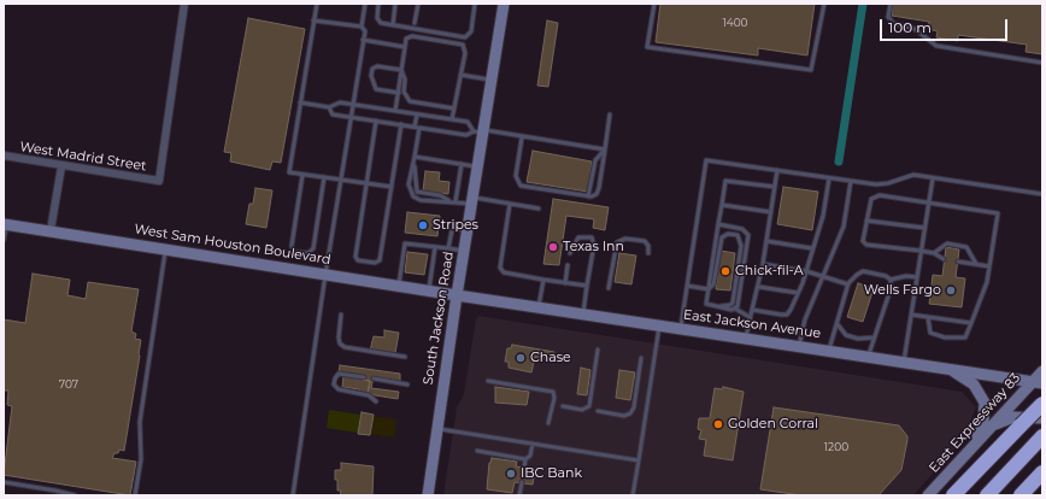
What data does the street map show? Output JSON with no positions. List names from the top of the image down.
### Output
{
  "streets": {
    "street": [
      "West Madrid Street",
      "West Sam Houston Boulevard",
      "South Jackson Road",
      "East Jackson Avenue",
      "East Expressway 83"
    ]
  },
  "crossings": [
    ["West Sam Houston Boulevard", "South Jackson Road"],
    ["West Sam Houston Boulevard", "East Jackson Avenue"],
    ["South Jackson Road", "East Jackson Avenue"],
    ["East Jackson Avenue", "East Expressway 83"]
  ],
  "places": [
    "Stripes",
    "Texas Inn",
    "Chick-fil-A",
    "Wells Fargo",
    "Chase",
    "Golden Corral",
    "IBC Bank"
  ],
  "house_numbers": ["1400", "707", "1200"],
  "scale_bar": "100 m"
}
